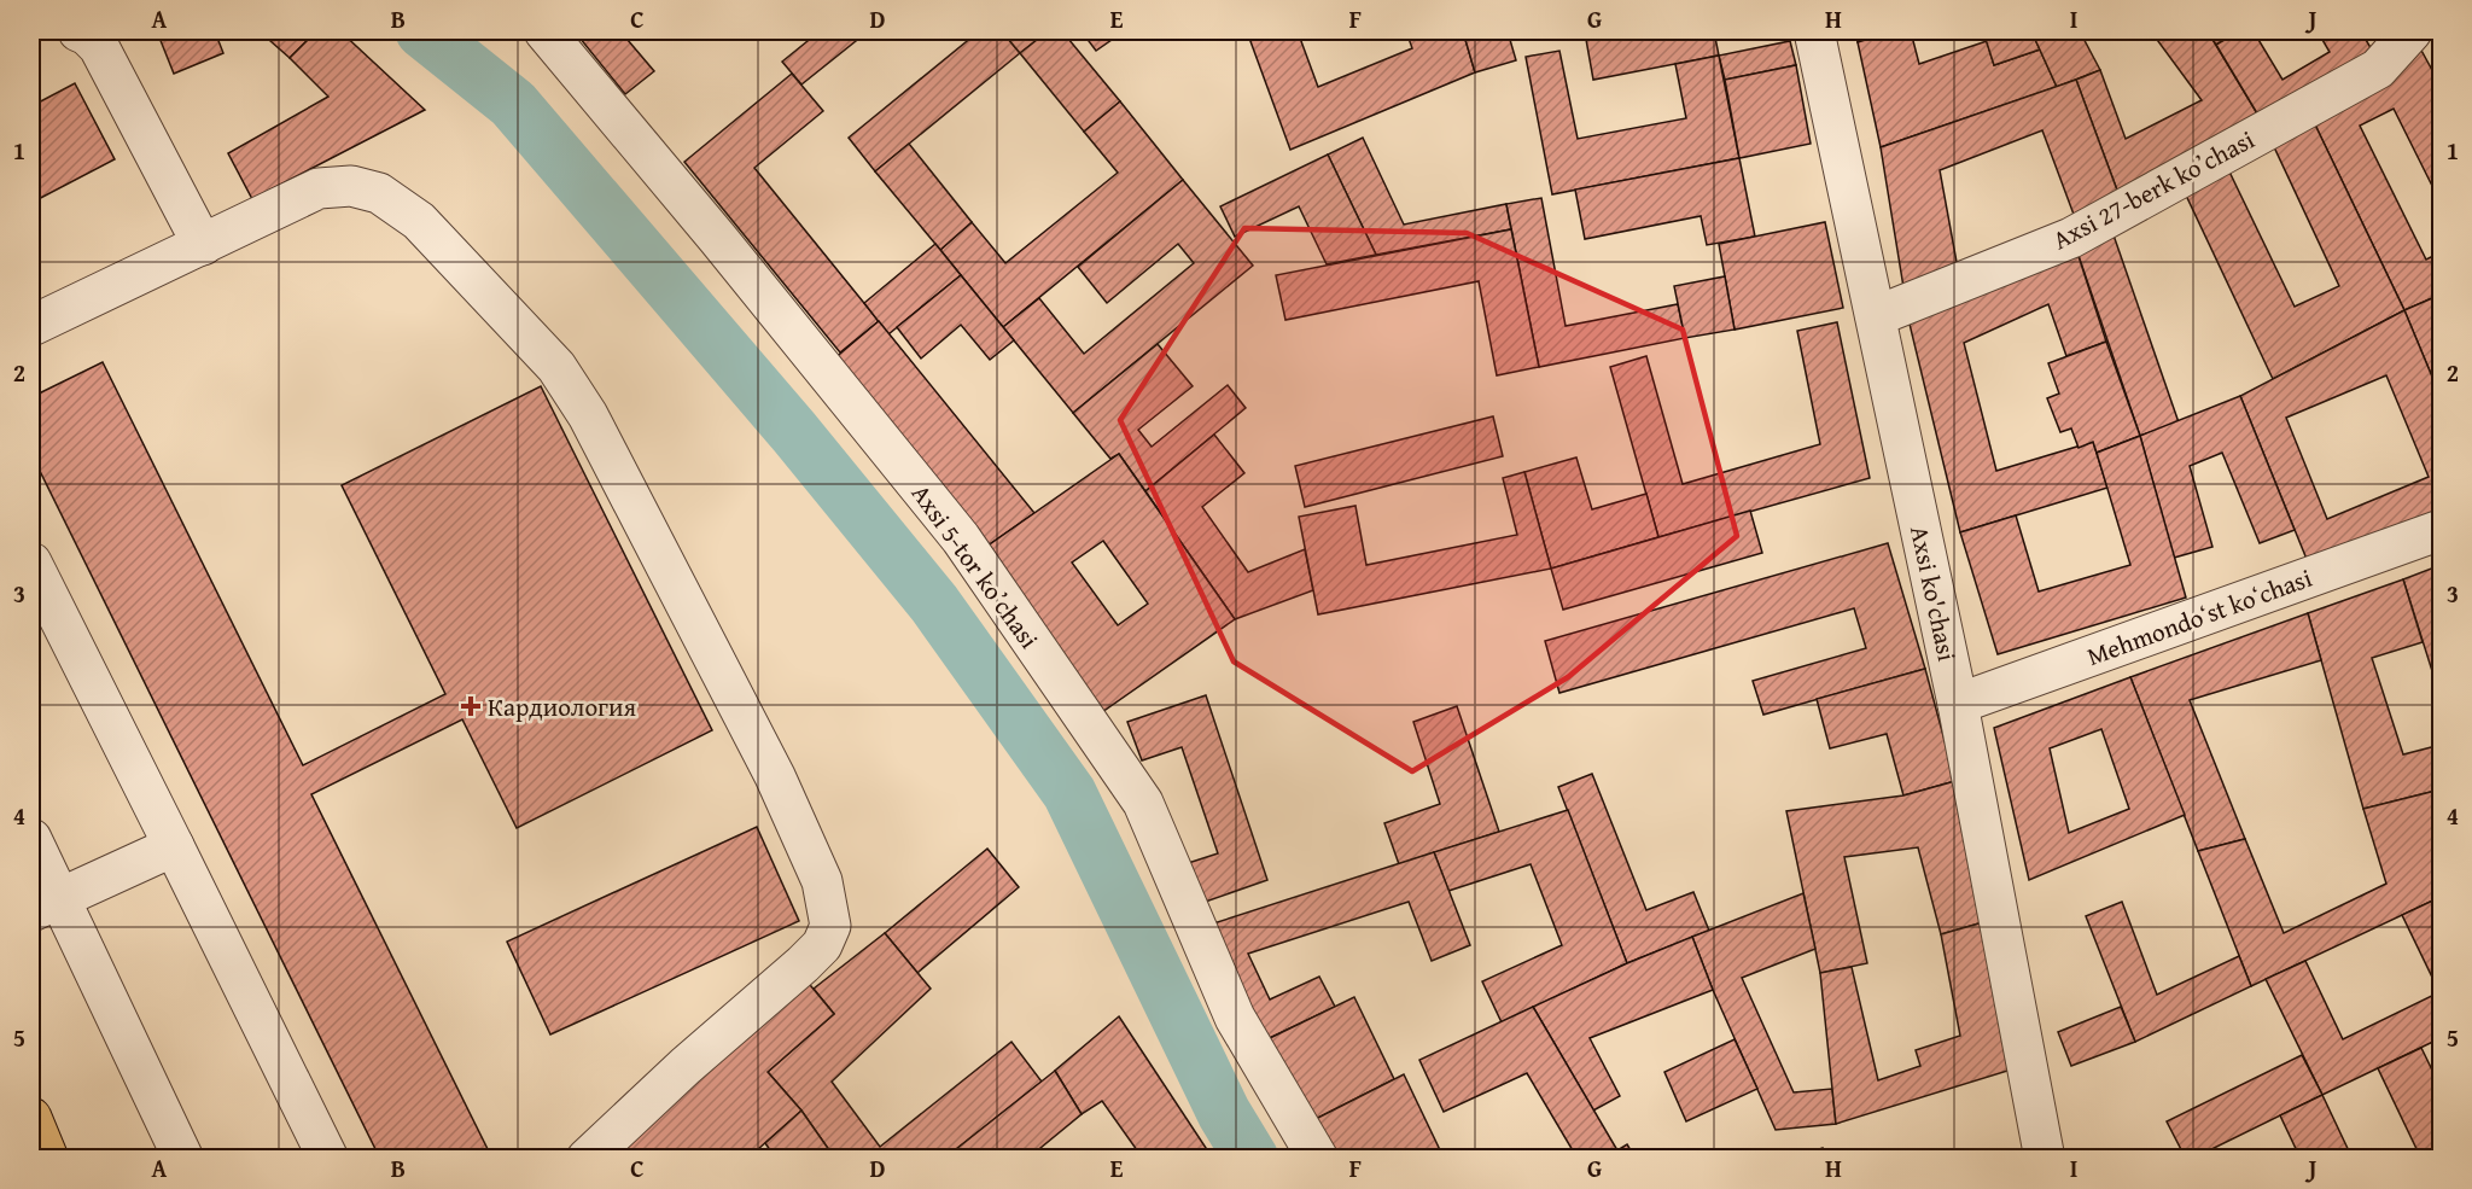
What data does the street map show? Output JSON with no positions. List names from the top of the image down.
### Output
{
  "streets": {
    "street": [
      "Аxsi 27-berk koʼchasi",
      "Аxsi 5-tor koʼchasi",
      "Axsi ko'chasi",
      "Mehmondoʻst koʻchasi"
    ]
  },
  "crossings": [
    ["Аxsi 27-berk koʼchasi", "Axsi ko'chasi"],
    ["Axsi ko'chasi", "Mehmondoʻst koʻchasi"]
  ],
  "places": {
    "health": ["Кардиология"]
  },
  "grid": {
    "columns": [
      "A",
      "B",
      "C",
      "D",
      "E",
      "F",
      "G",
      "H",
      "I",
      "J"
    ],
    "rows": [
      "1",
      "2",
      "3",
      "4",
      "5"
    ]
  }
}
